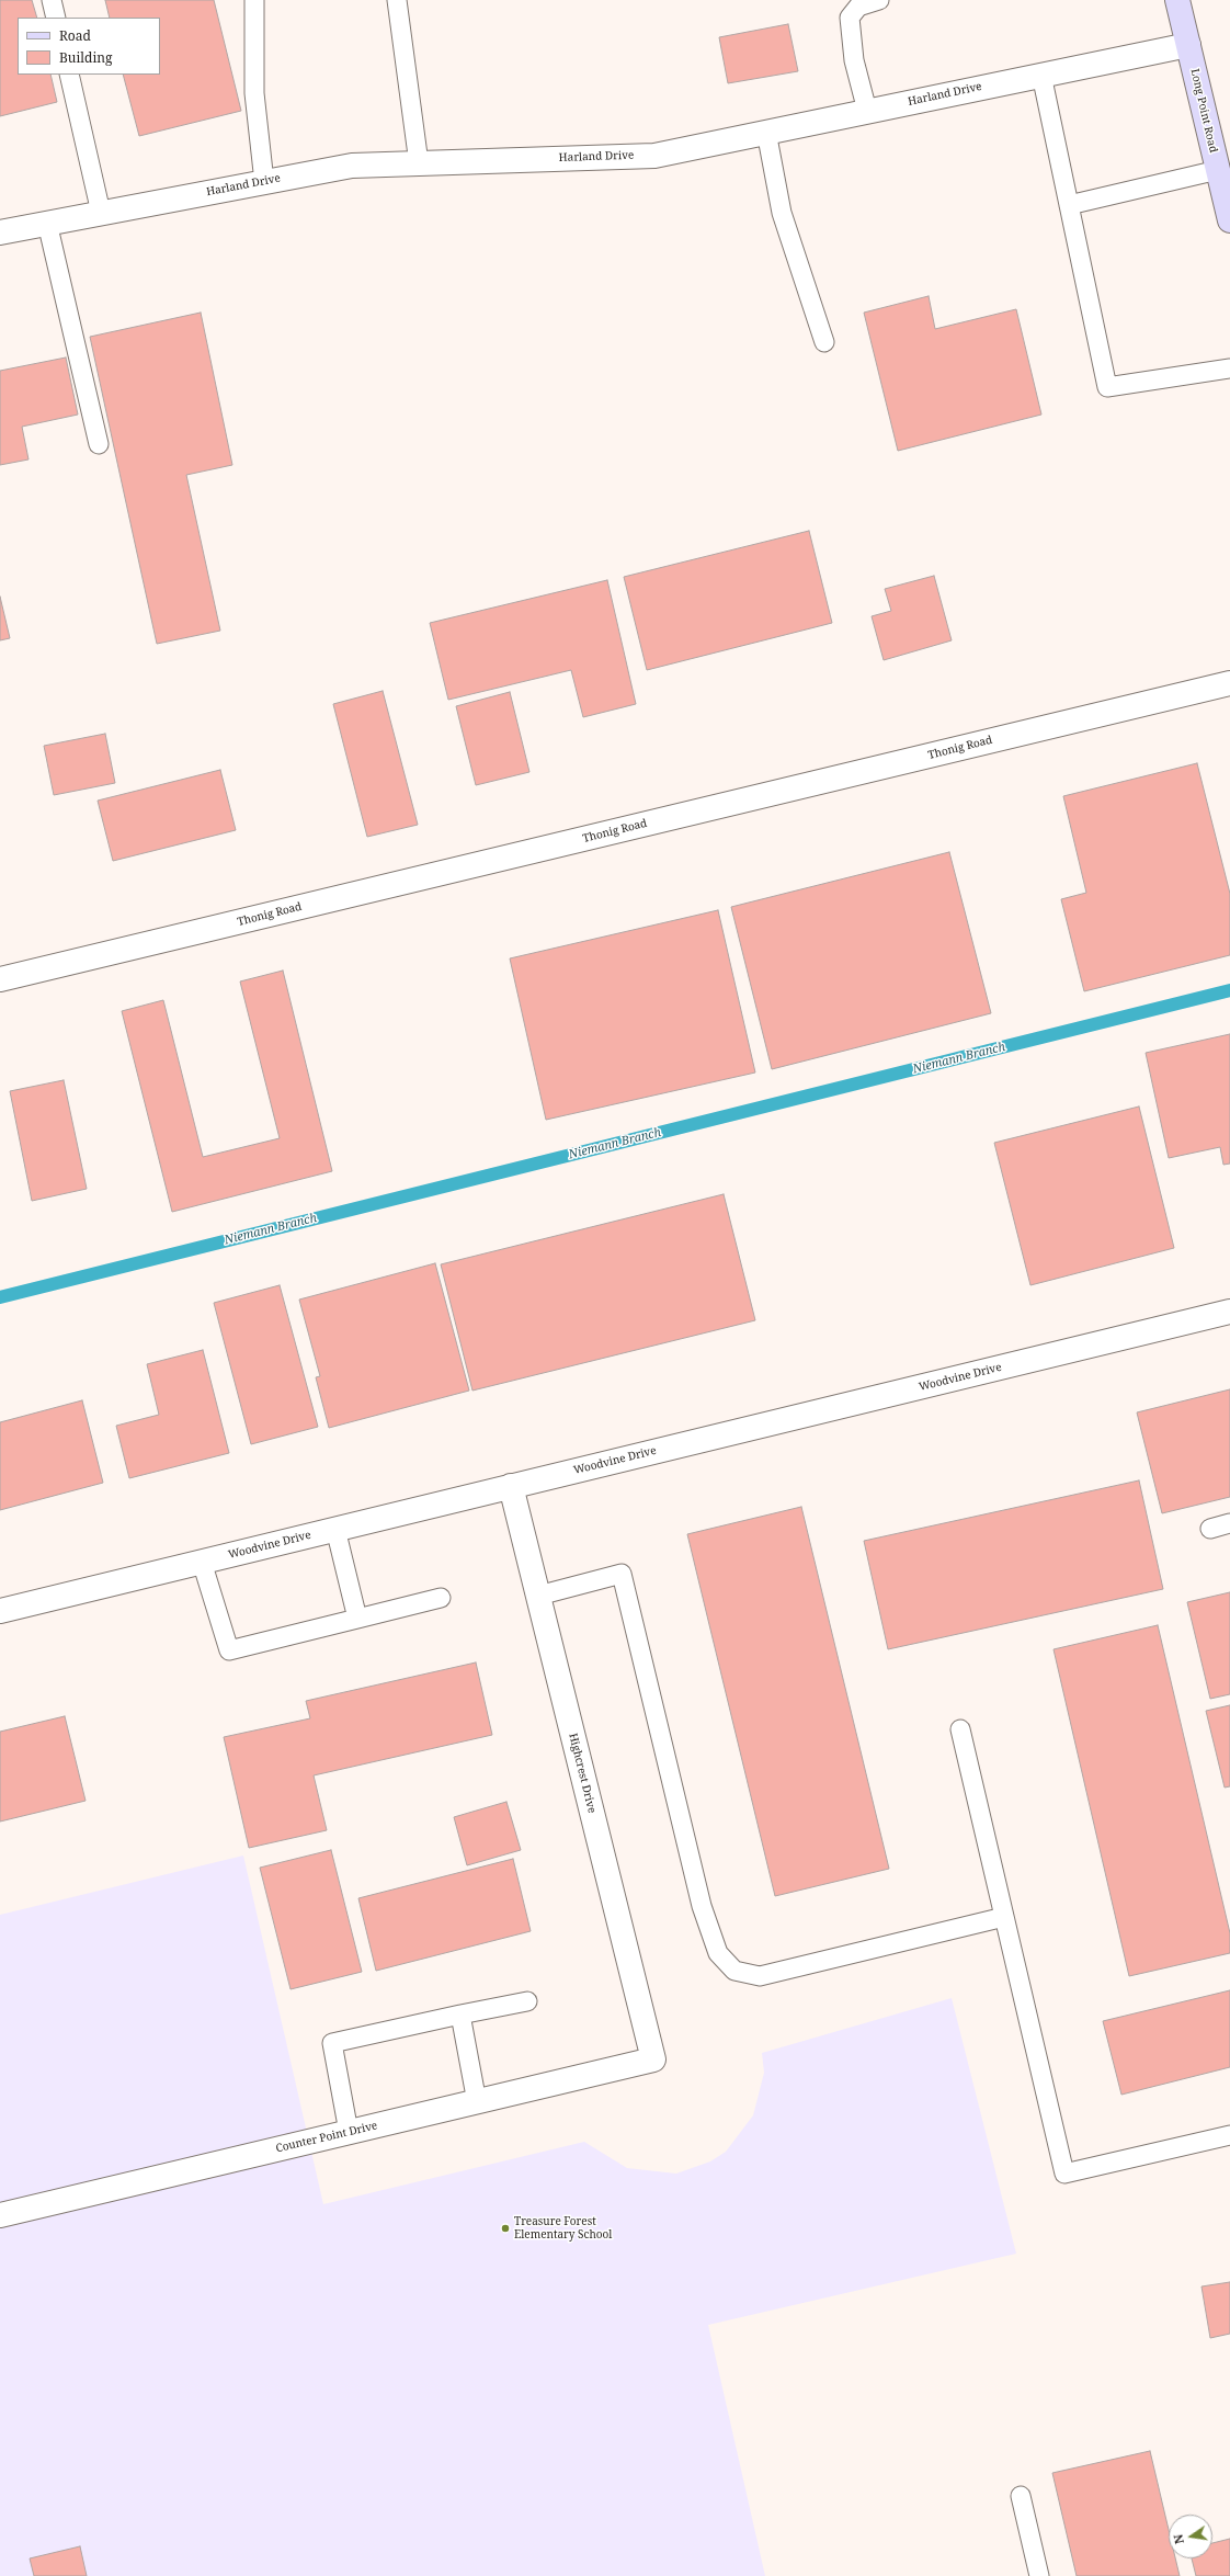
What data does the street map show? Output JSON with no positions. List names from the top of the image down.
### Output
{
  "streets": {
    "main road": ["Long Point Road"],
    "street": [
      "Harland Drive",
      "Thonig Road",
      "Woodvine Drive",
      "Highcrest Drive",
      "Counter Point Drive"
    ]
  },
  "crossings": [
    ["Harland Drive", "Long Point Road"],
    ["Woodvine Drive", "Highcrest Drive"],
    ["Highcrest Drive", "Counter Point Drive"]
  ],
  "water": ["Niemann Branch"],
  "places": ["Treasure Forest Elementary School"],
  "legend": ["Road", "Building"],
  "north": "left"
}
